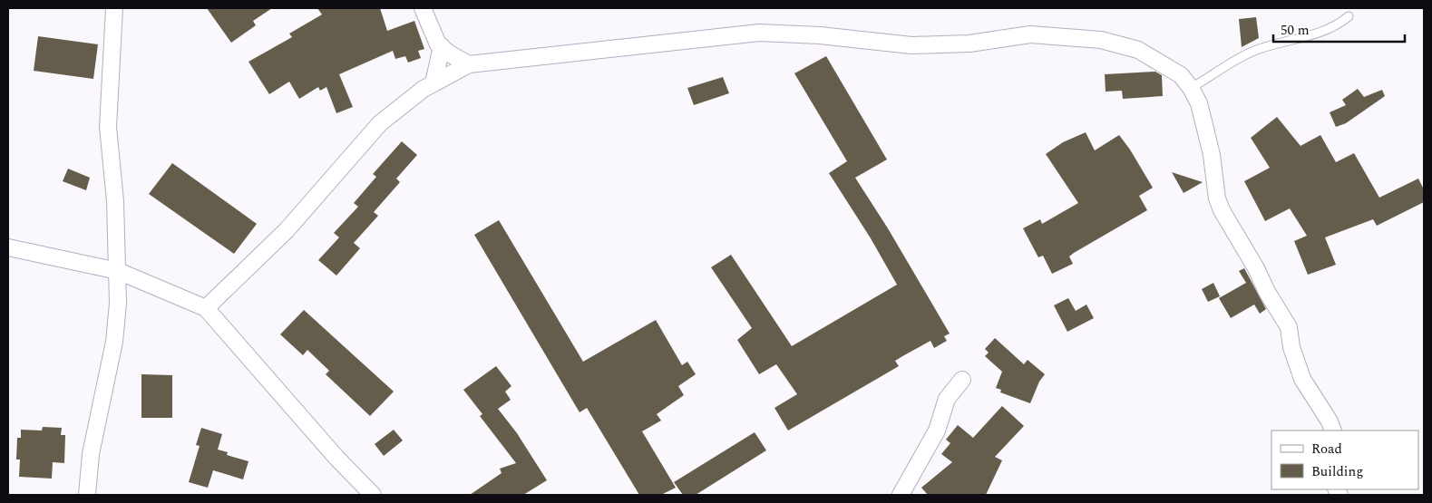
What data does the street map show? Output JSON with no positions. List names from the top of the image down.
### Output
{
  "legend": ["Road", "Building"],
  "scale_bar": "50 m"
}
